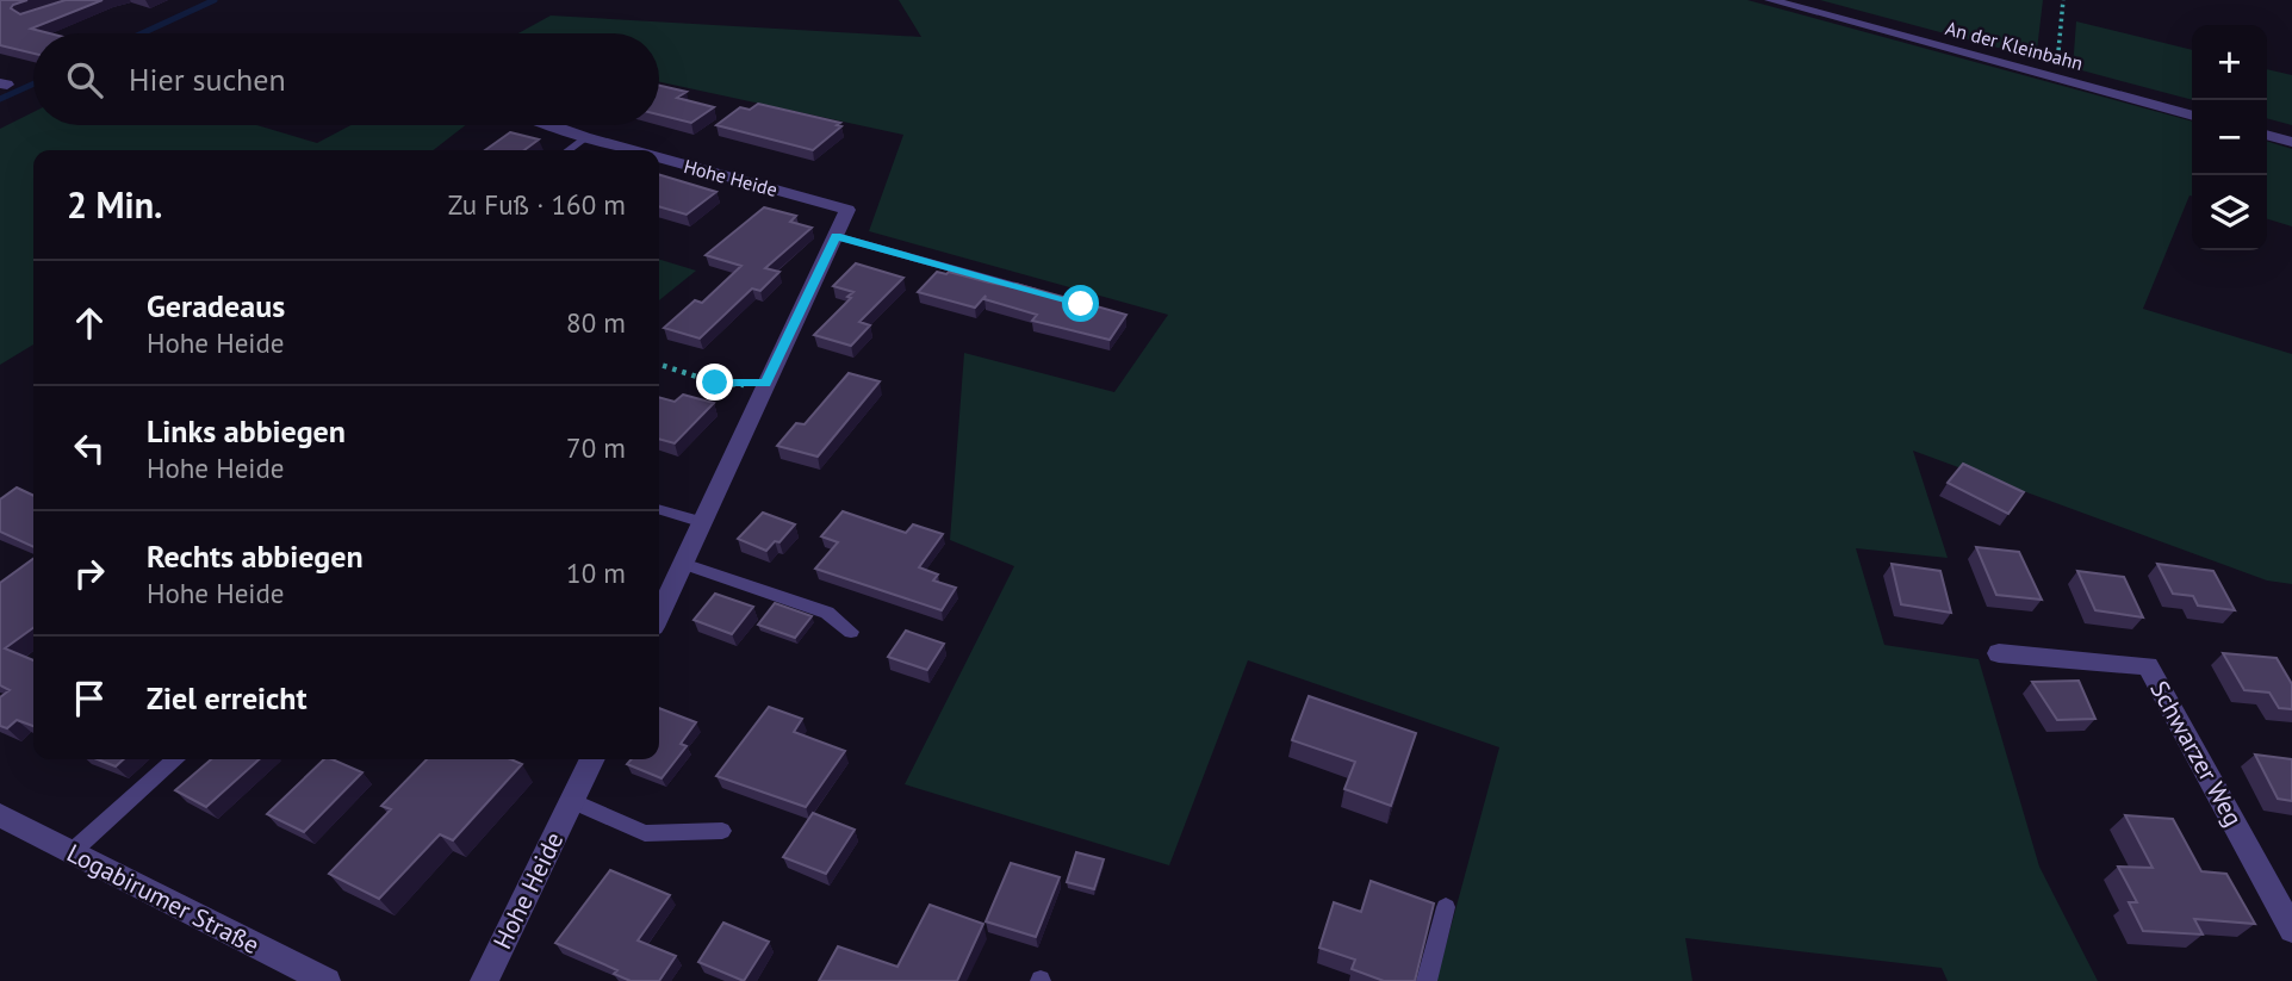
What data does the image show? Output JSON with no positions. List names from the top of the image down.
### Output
{
  "streets": {
    "street": [
      "An der Kleinbahn",
      "Hohe Heide",
      "Schwarzer Weg",
      "Logabirumer Straße"
    ]
  },
  "page": {
    "map_buttons": ["+", "−"],
    "search": "Hier suchen",
    "heading": ["2 Min.", "Zu Fuß · 160 m"],
    "list": [
      ["Geradeaus", "Hohe Heide", "80 m"],
      ["Links abbiegen", "Hohe Heide", "70 m"],
      ["Rechts abbiegen", "Hohe Heide", "10 m"],
      "Ziel erreicht"
    ]
  }
}
